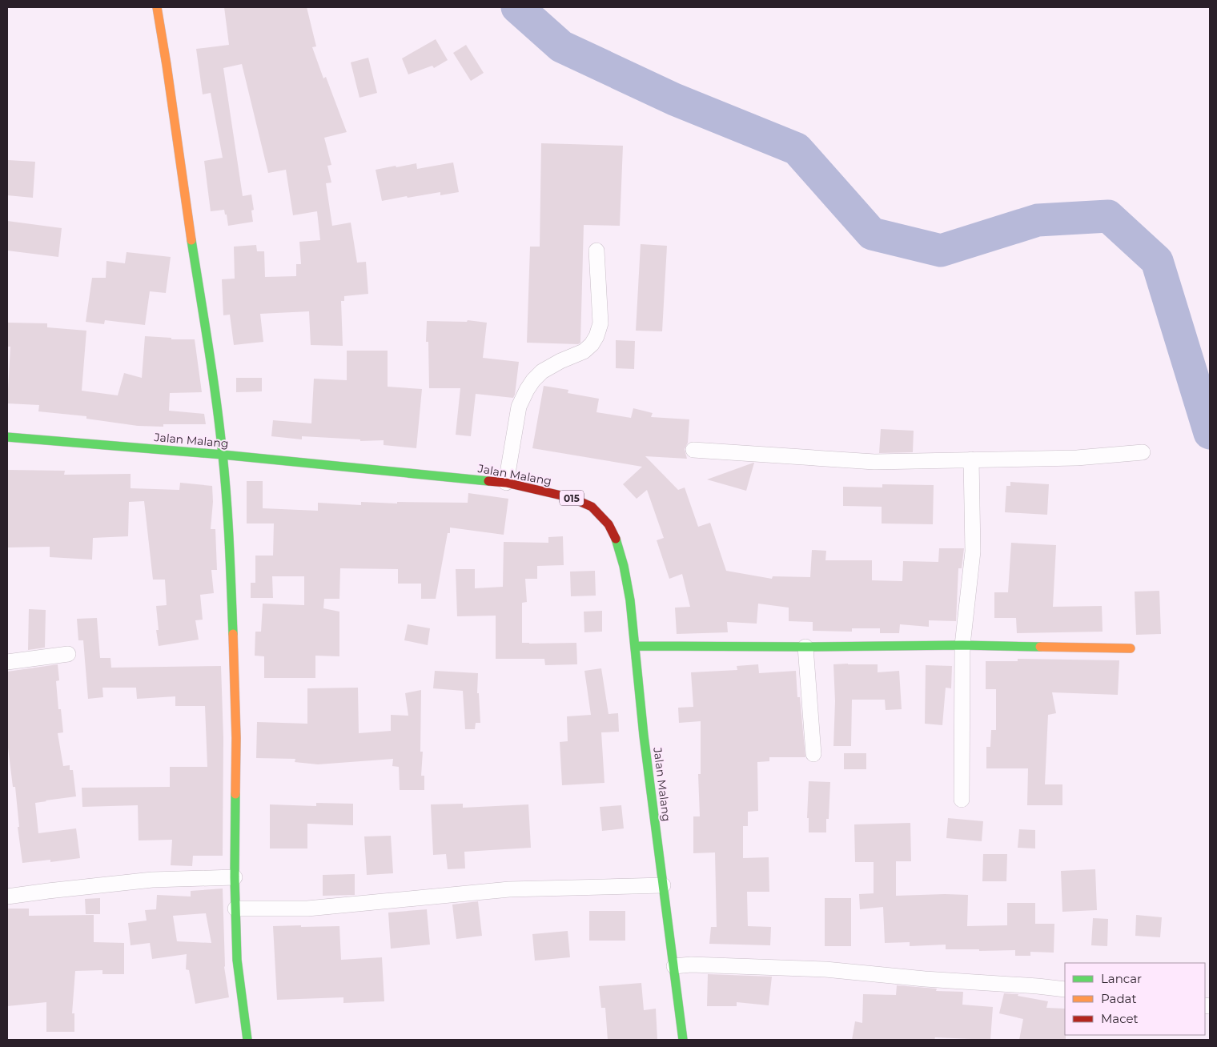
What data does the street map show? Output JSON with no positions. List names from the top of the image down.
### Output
{
  "streets": {
    "street": ["Jalan Malang", "015"]
  },
  "legend": ["Lancar", "Padat", "Macet"]
}
